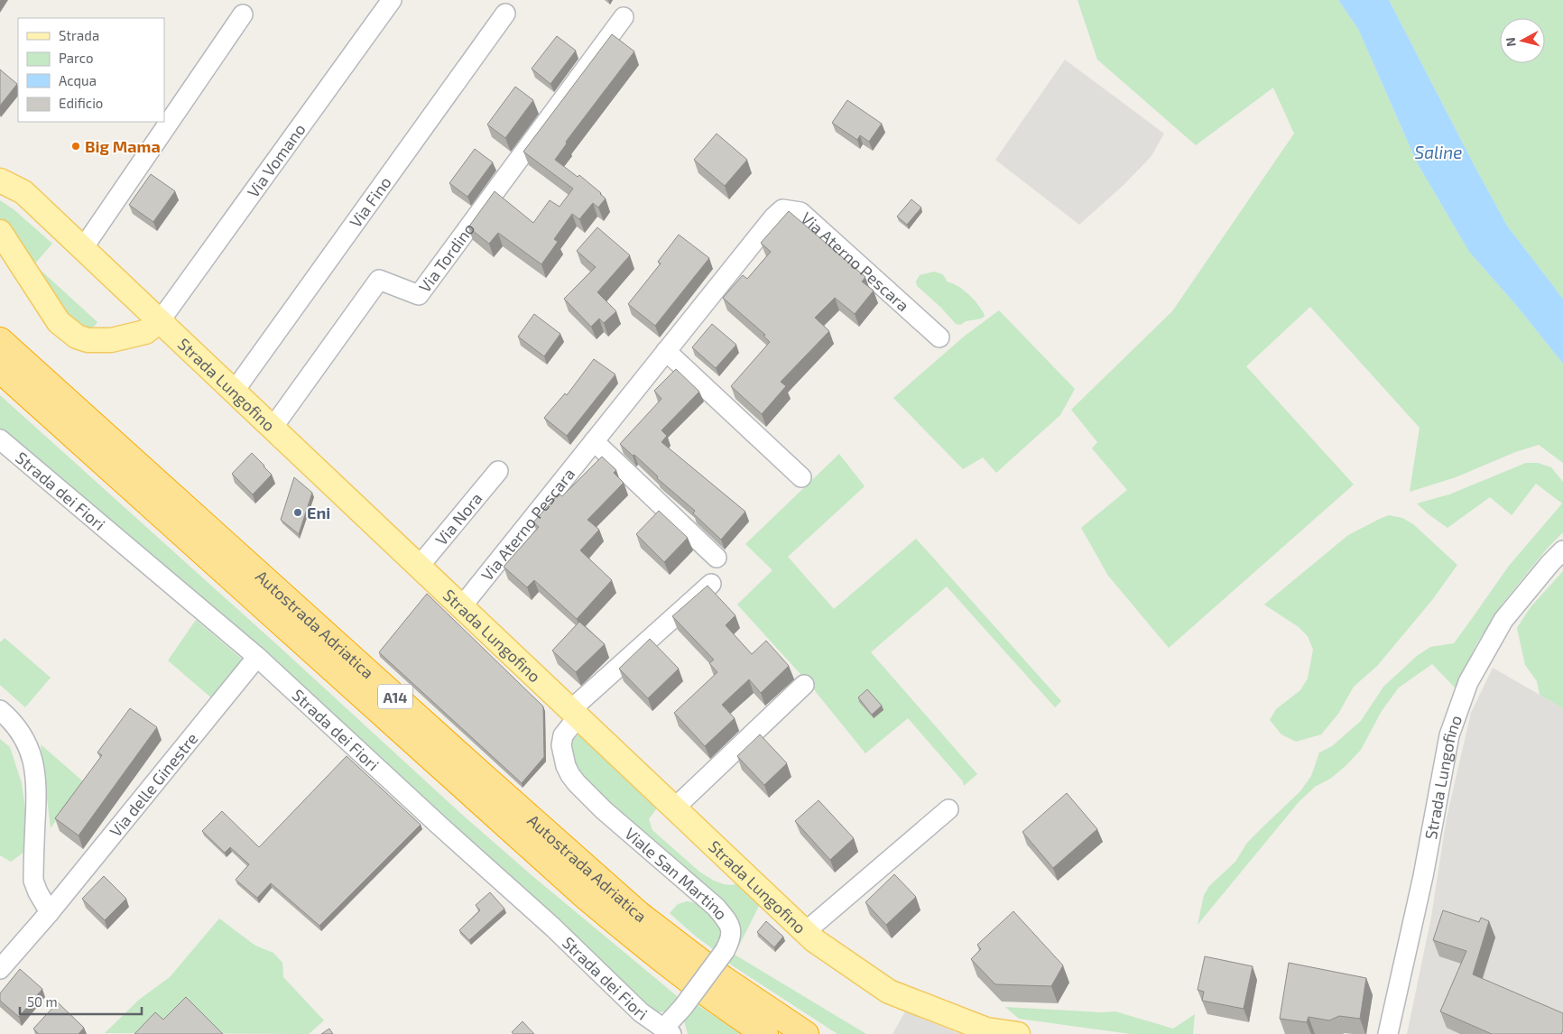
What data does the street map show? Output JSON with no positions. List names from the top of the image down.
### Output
{
  "streets": {
    "highway": ["Autostrada Adriatica", "A14"],
    "main road": ["Strada Lungofino"],
    "street": [
      "Via Vomano",
      "Via Fino",
      "Via Tordino",
      "Via Aterno Pescara",
      "Strada dei Fiori",
      "Via Nora",
      "Via delle Ginestre",
      "Viale San Martino"
    ]
  },
  "crossings": [
    ["Via Vomano", "Strada Lungofino"],
    ["Via Fino", "Strada Lungofino"],
    ["Via Tordino", "Strada Lungofino"],
    ["Via Aterno Pescara", "Strada Lungofino"],
    ["Strada Lungofino", "Via Nora"],
    ["Strada Lungofino", "Viale San Martino"],
    ["Strada dei Fiori", "Via delle Ginestre"],
    ["Strada dei Fiori", "Viale San Martino"]
  ],
  "water": ["Saline"],
  "places": ["Big Mama", "Eni"],
  "legend": [
    "Strada",
    "Parco",
    "Acqua",
    "Edificio"
  ],
  "scale_bar": "50 m",
  "north": "left"
}
